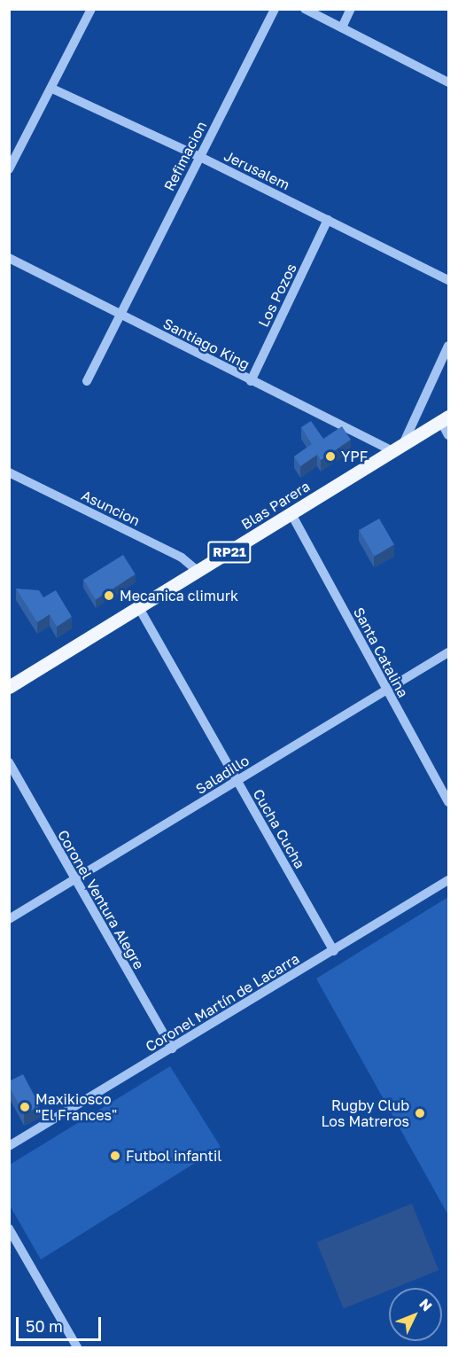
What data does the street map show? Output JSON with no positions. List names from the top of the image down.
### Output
{
  "streets": {
    "main road": ["Blas Parera", "RP21"],
    "street": [
      "Refimacion",
      "Jerusalem",
      "Los Pozos",
      "Santiago King",
      "Asuncion",
      "Santa Catalina",
      "Saladillo",
      "Cucha Cucha",
      "Coronel Ventura Alegre",
      "Coronel Martín de Lacarra"
    ]
  },
  "crossings": [
    ["Refimacion", "Jerusalem"],
    ["Refimacion", "Santiago King"],
    ["Jerusalem", "Los Pozos"],
    ["Los Pozos", "Santiago King"],
    ["Santiago King", "Blas Parera"],
    ["Blas Parera", "Asuncion"],
    ["Blas Parera", "Santa Catalina"],
    ["Blas Parera", "Cucha Cucha"],
    ["Santa Catalina", "Saladillo"],
    ["Saladillo", "Cucha Cucha"],
    ["Saladillo", "Coronel Ventura Alegre"],
    ["Cucha Cucha", "Coronel Martín de Lacarra"],
    ["Coronel Ventura Alegre", "Coronel Martín de Lacarra"]
  ],
  "places": [
    "YPF",
    "Mecanica climurk",
    "Maxikiosco \"El Frances\"",
    "Rugby Club Los Matreros",
    "Futbol infantil"
  ],
  "scale_bar": "50 m",
  "north": "top right"
}
